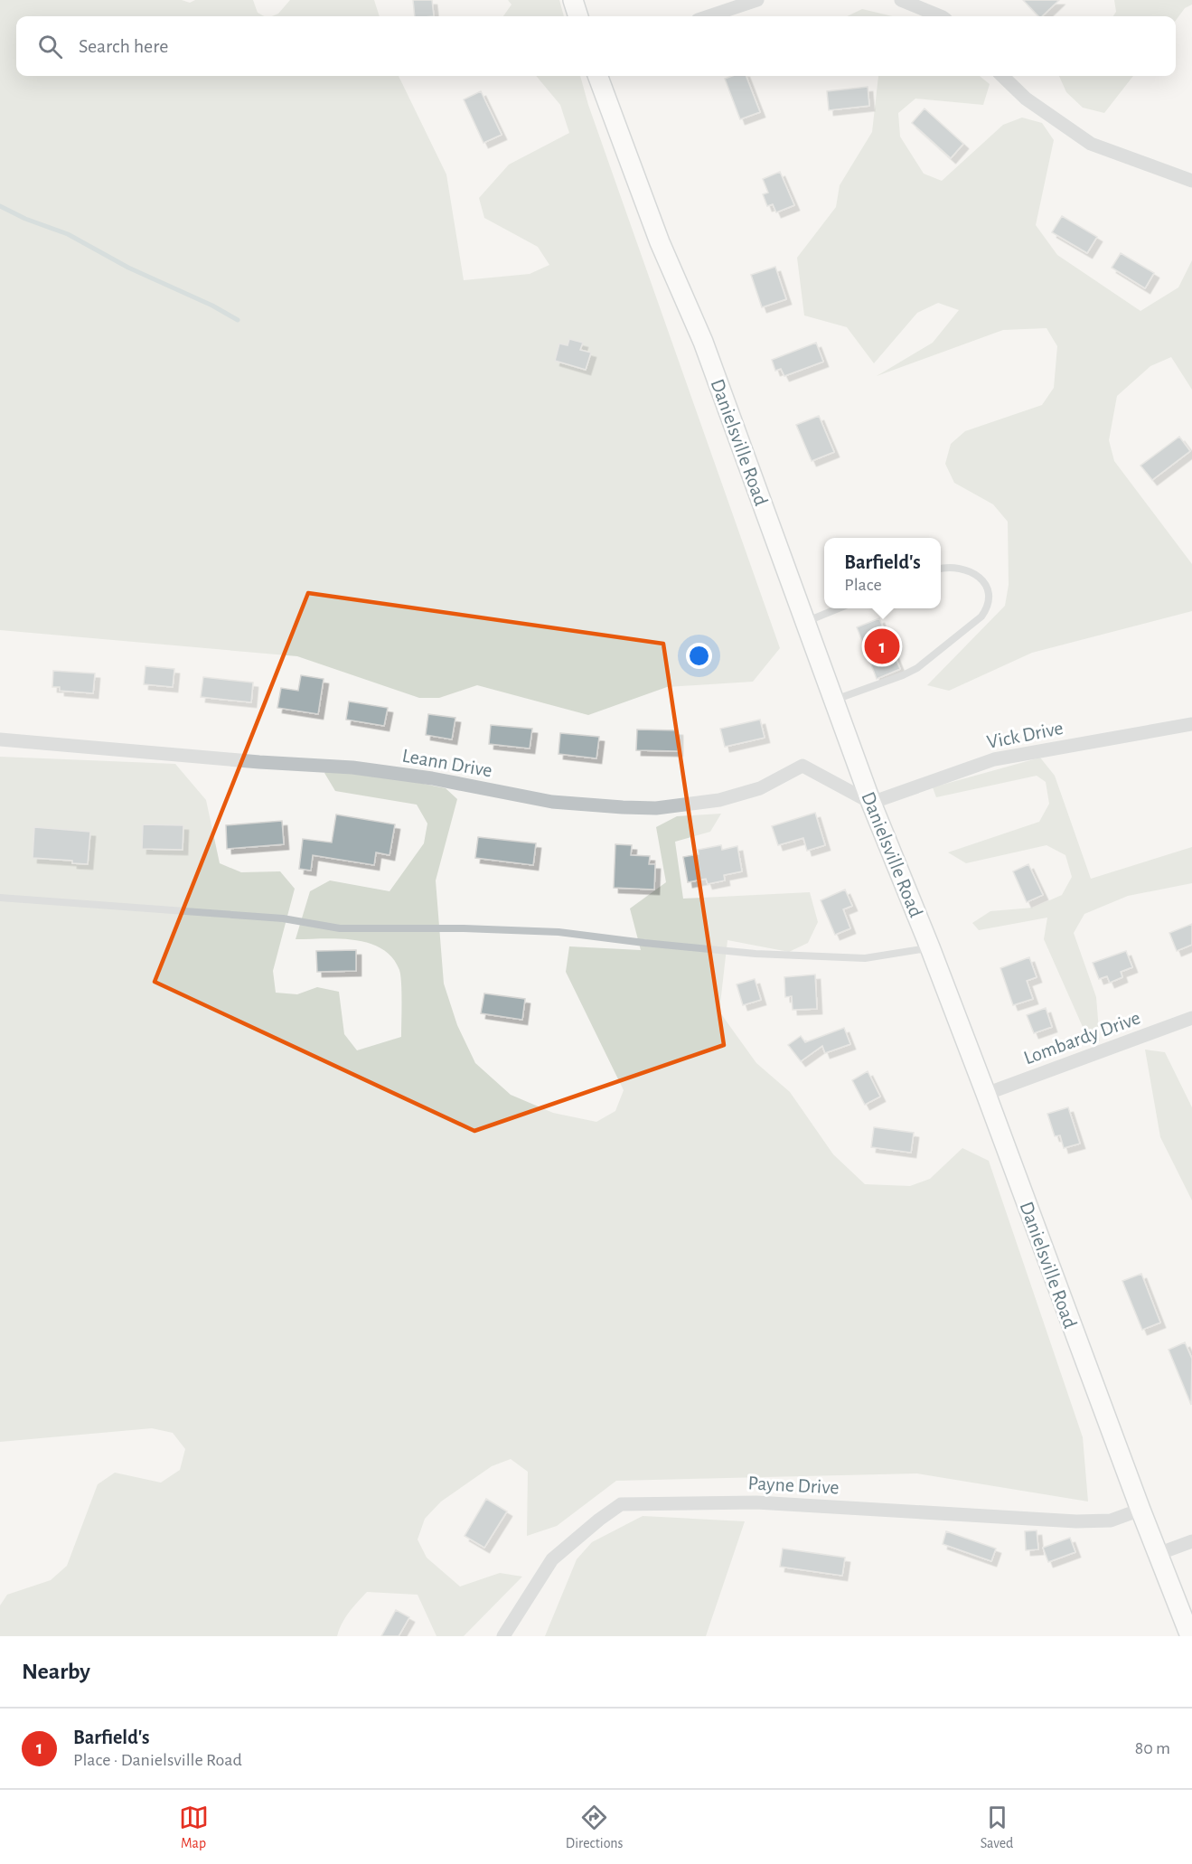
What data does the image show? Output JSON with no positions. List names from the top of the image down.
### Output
{
  "streets": {
    "main road": ["Danielsville Road"],
    "street": [
      "Vick Drive",
      "Leann Drive",
      "Lombardy Drive",
      "Payne Drive"
    ]
  },
  "crossings": [
    ["Danielsville Road", "Vick Drive"],
    ["Danielsville Road", "Leann Drive"],
    ["Danielsville Road", "Lombardy Drive"],
    ["Danielsville Road", "Payne Drive"],
    ["Vick Drive", "Leann Drive"]
  ],
  "page": {
    "search": "Search here",
    "popup": ["Barfield's", "Place"],
    "pins": "1",
    "heading": "Nearby",
    "list": [
      {
        "mark": "1",
        "name": "Barfield's",
        "note": "Place · Danielsville Road",
        "value": "80 m"
      }
    ],
    "nav": ["Map", "Directions", "Saved"]
  }
}
